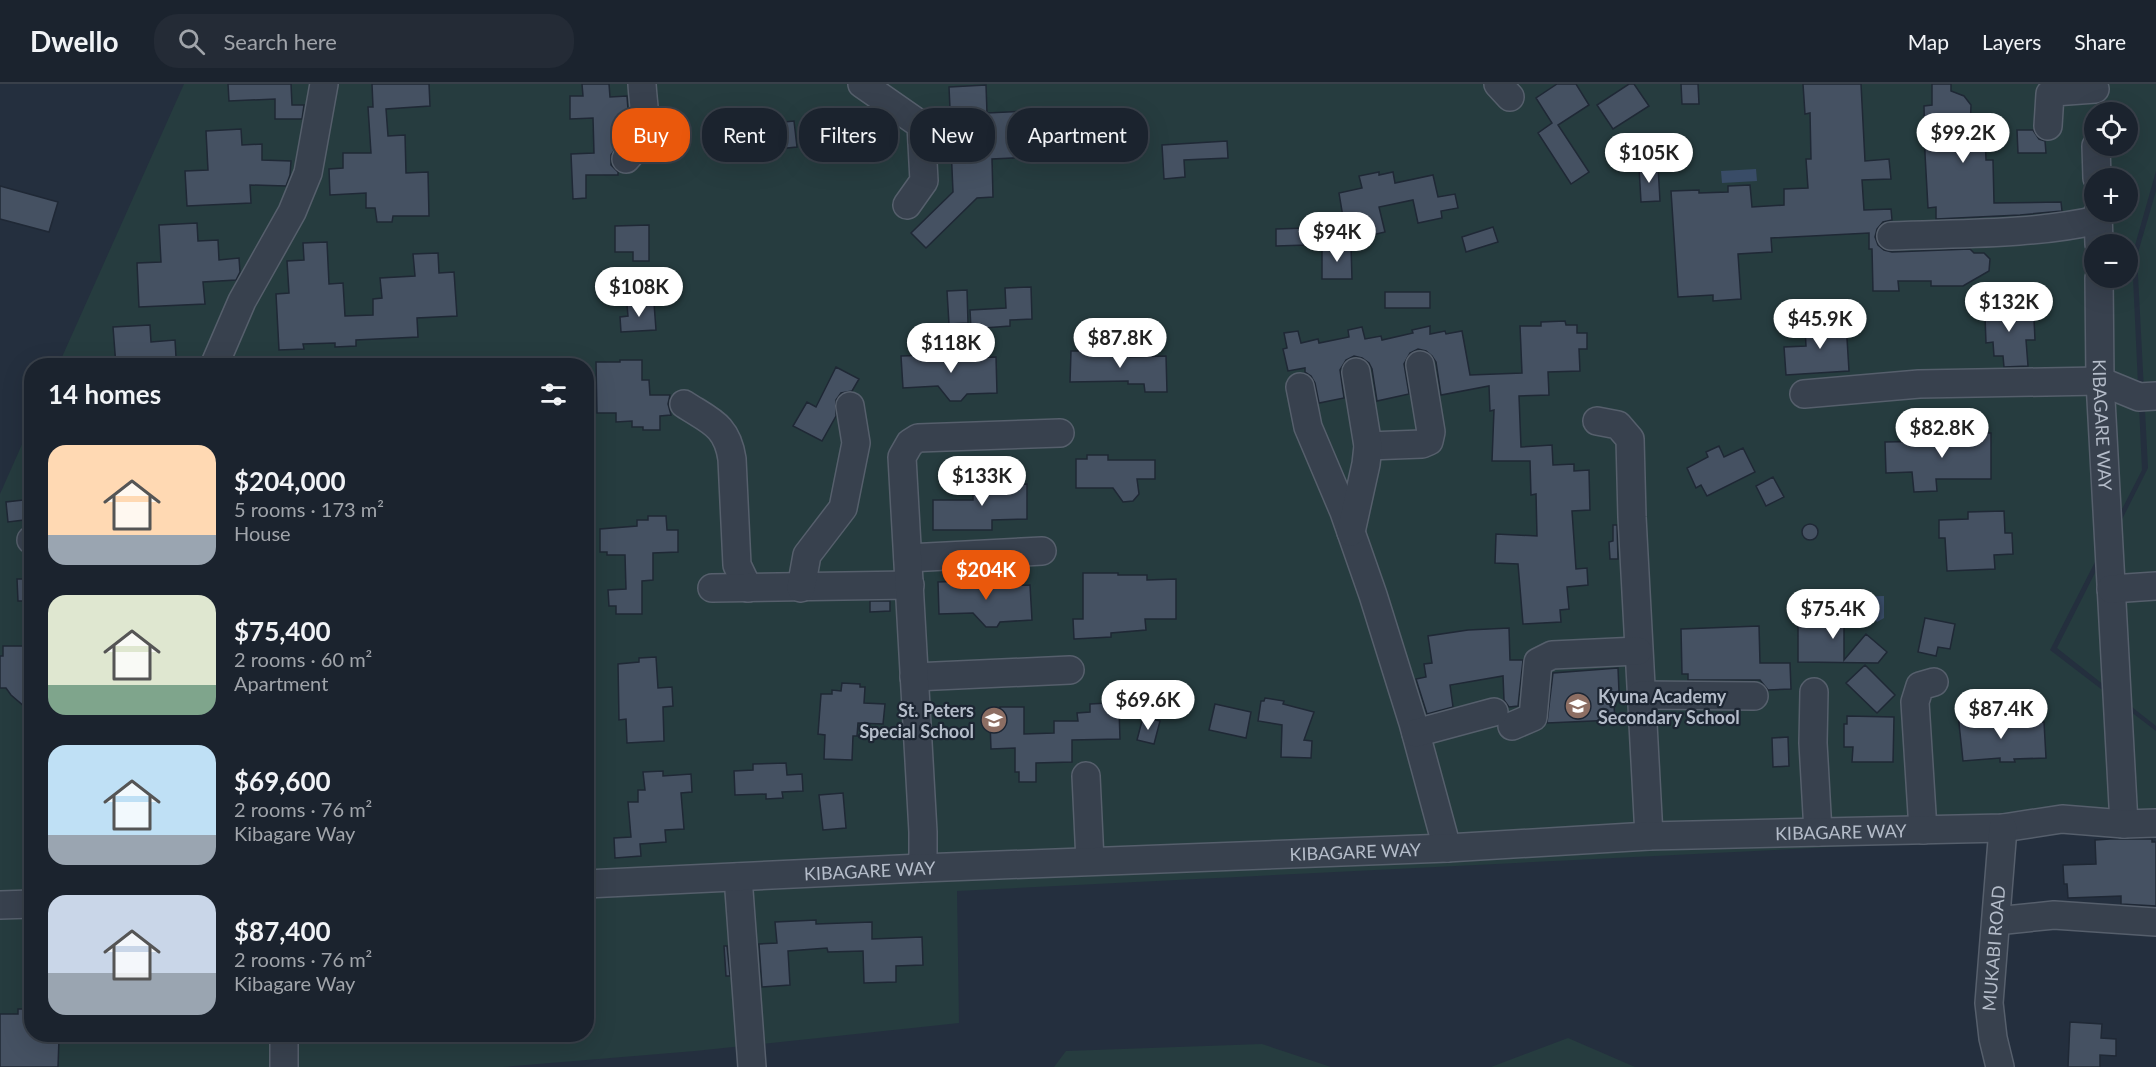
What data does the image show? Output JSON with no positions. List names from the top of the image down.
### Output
{
  "streets": {
    "street": ["KIBAGARE WAY", "MUKABI ROAD"]
  },
  "crossings": [
    ["KIBAGARE WAY", "MUKABI ROAD"]
  ],
  "places": {
    "school or university": ["Kyuna Academy Secondary School", "St. Peters Special School"]
  },
  "page": {
    "header": "Dwello",
    "search": "Search here",
    "nav": ["Map", "Layers", "Share"],
    "map_buttons": ["+", "−"],
    "chip": [
      "Buy",
      "Rent",
      "Filters",
      "New",
      "Apartment"
    ],
    "price": [
      "$99.2K",
      "$105K",
      "$94K",
      "$108K",
      "$132K",
      "$45.9K",
      "$87.8K",
      "$118K",
      "$82.8K",
      "$133K",
      "$204K",
      "$75.4K",
      "$69.6K",
      "$87.4K"
    ],
    "heading": "14 homes",
    "list": [
      {
        "name": "$204,000",
        "note": "5 rooms · 173 m² · House"
      },
      {
        "name": "$75,400",
        "note": "2 rooms · 60 m² · Apartment"
      },
      {
        "name": "$69,600",
        "note": "2 rooms · 76 m² · Kibagare Way"
      },
      {
        "name": "$87,400",
        "note": "2 rooms · 76 m² · Kibagare Way"
      }
    ]
  }
}
